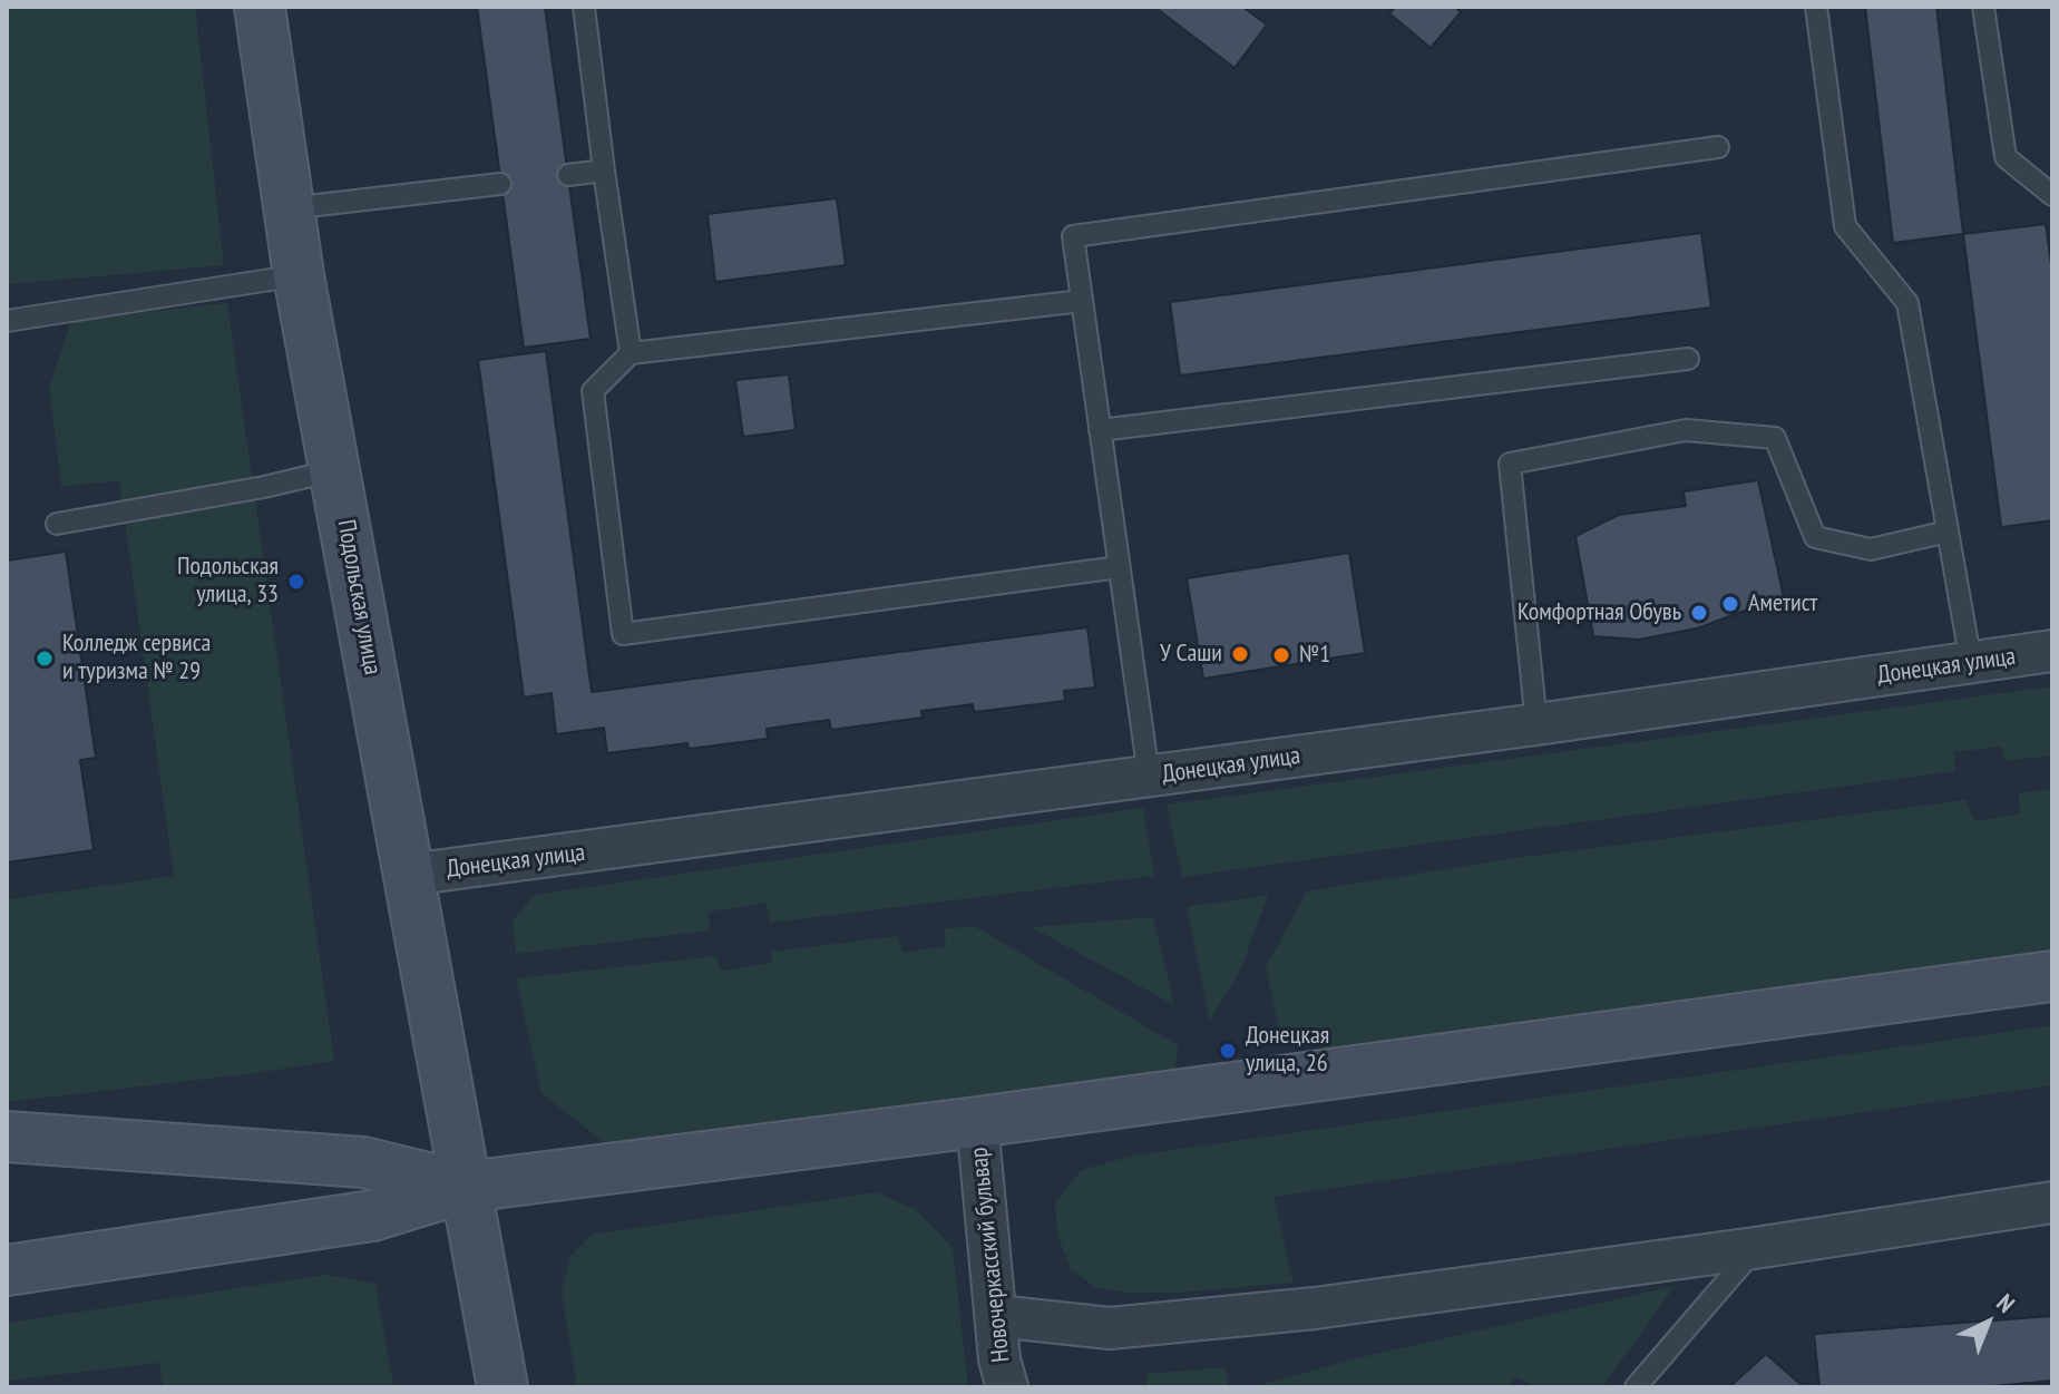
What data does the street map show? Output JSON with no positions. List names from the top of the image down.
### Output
{
  "streets": {
    "main road": ["Подольская улица"],
    "street": ["Донецкая улица", "Новочеркасский бульвар"]
  },
  "crossings": [
    ["Подольская улица", "Донецкая улица"]
  ],
  "places": [
    "Подольская улица, 33",
    "Аметист",
    "Комфортная Обувь",
    "У Саши",
    "№1",
    "Колледж сервиса и туризма № 29",
    "Донецкая улица, 26"
  ],
  "north": "top right"
}
